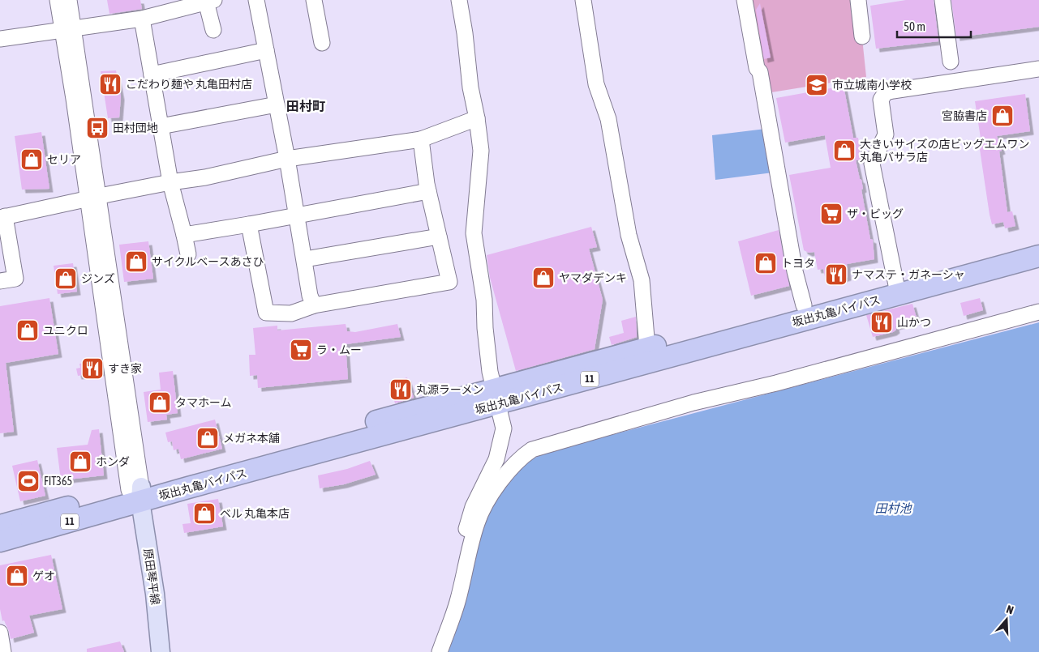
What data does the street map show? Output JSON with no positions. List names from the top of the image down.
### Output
{
  "streets": {
    "highway": ["坂出丸亀バイパス", "11"],
    "main road": ["原田琴平線"]
  },
  "crossings": [
    ["坂出丸亀バイパス", "原田琴平線"]
  ],
  "districts": ["田村町"],
  "water": ["田村池"],
  "places": {
    "restaurant": [
      "こだわり麺や 丸亀田村店",
      "ナマステ・ガネーシャ",
      "山かつ",
      "すき家",
      "丸源ラーメン"
    ],
    "school or university": ["市立城南小学校"],
    "shop": [
      "宮脇書店",
      "大きいサイズの店ビッグエムワン 丸亀バサラ店",
      "セリア",
      "サイクルベースあさひ",
      "トヨタ",
      "ヤマダデンキ",
      "ジンズ",
      "ユニクロ",
      "タマホーム",
      "メガネ本舗",
      "ホンダ",
      "ベル 丸亀本店",
      "ゲオ"
    ],
    "bus stop": ["田村団地"],
    "supermarket": ["ザ・ビッグ", "ラ・ムー"],
    "sports": ["FIT365"]
  },
  "scale_bar": "50 m",
  "north": "top"
}
